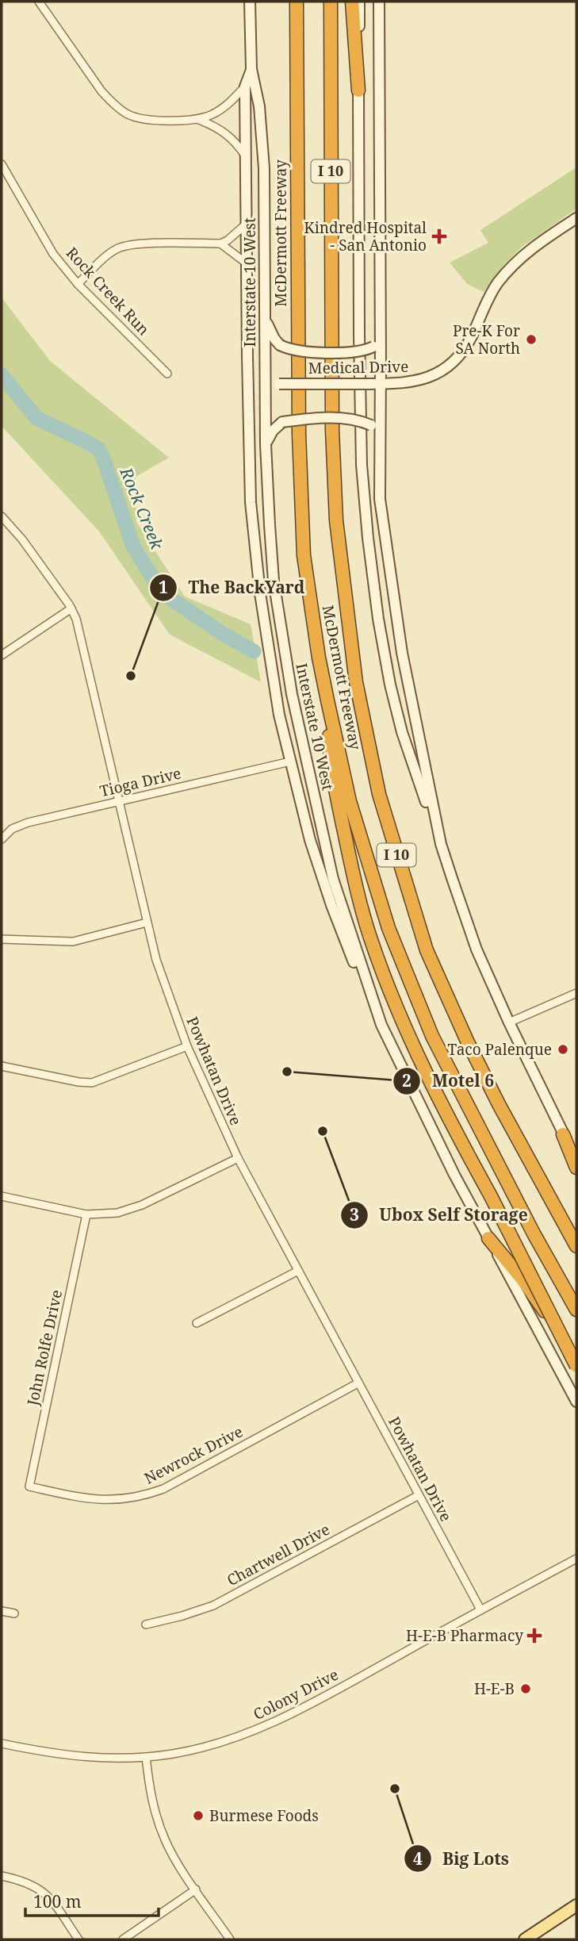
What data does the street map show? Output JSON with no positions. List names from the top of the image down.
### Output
{
  "streets": {
    "highway": ["I 10", "McDermott Freeway"],
    "main road": ["Interstate 10 West", "Medical Drive"],
    "street": [
      "Rock Creek Run",
      "Tioga Drive",
      "Powhatan Drive",
      "John Rolfe Drive",
      "Newrock Drive",
      "Chartwell Drive",
      "Colony Drive"
    ]
  },
  "crossings": [
    ["Interstate 10 West", "Medical Drive"],
    ["Tioga Drive", "Powhatan Drive"],
    ["Powhatan Drive", "Newrock Drive"],
    ["Powhatan Drive", "Chartwell Drive"],
    ["Powhatan Drive", "Colony Drive"],
    ["John Rolfe Drive", "Newrock Drive"]
  ],
  "water": ["Rock Creek"],
  "places": {
    "health": ["Kindred Hospital - San Antonio", "H-E-B Pharmacy"],
    "other": [
      "Pre-K For SA North",
      "The BackYard",
      "Taco Palenque",
      "Motel 6",
      "Ubox Self Storage",
      "H-E-B",
      "Big Lots",
      "Burmese Foods"
    ]
  },
  "scale_bar": "100 m"
}
